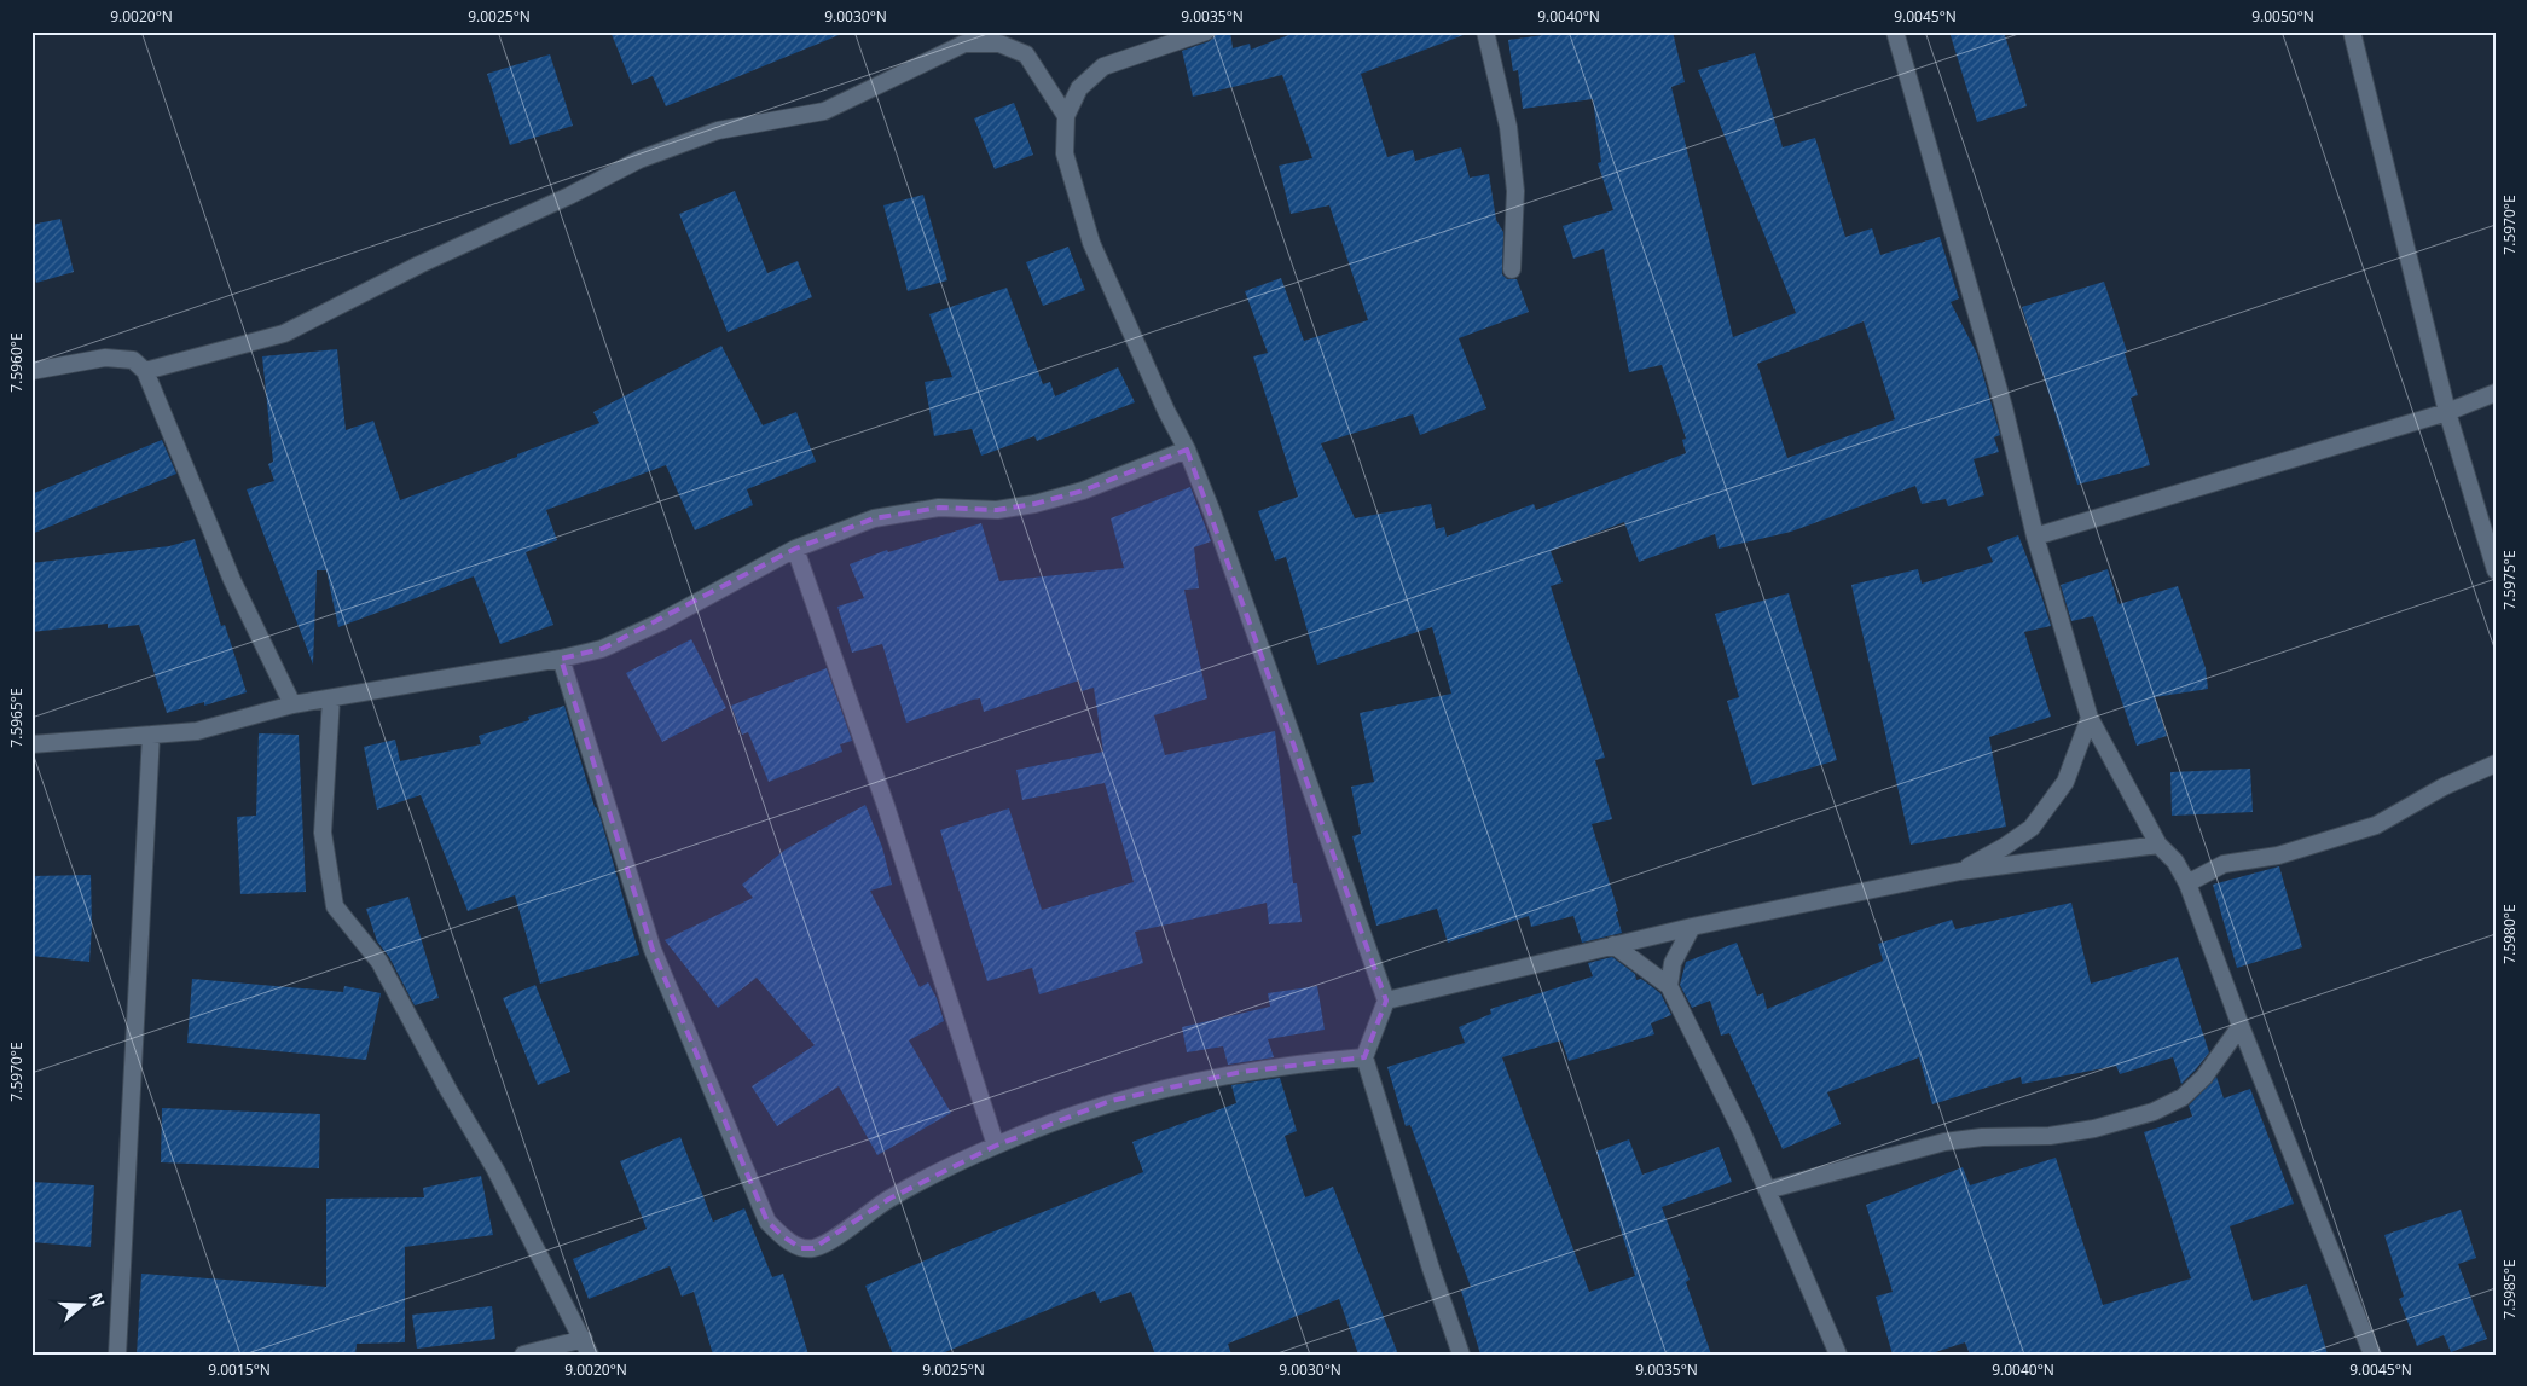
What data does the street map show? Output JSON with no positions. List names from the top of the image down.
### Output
{
  "north": "right",
  "coordinates": [
    "9.0020°N",
    "9.0025°N",
    "9.0030°N",
    "9.0035°N",
    "9.0040°N",
    "9.0045°N",
    "9.0050°N",
    "7.5970°E",
    "7.5960°E",
    "7.5975°E",
    "7.5965°E",
    "7.5980°E",
    "7.5985°E",
    "9.0015°N"
  ]
}
